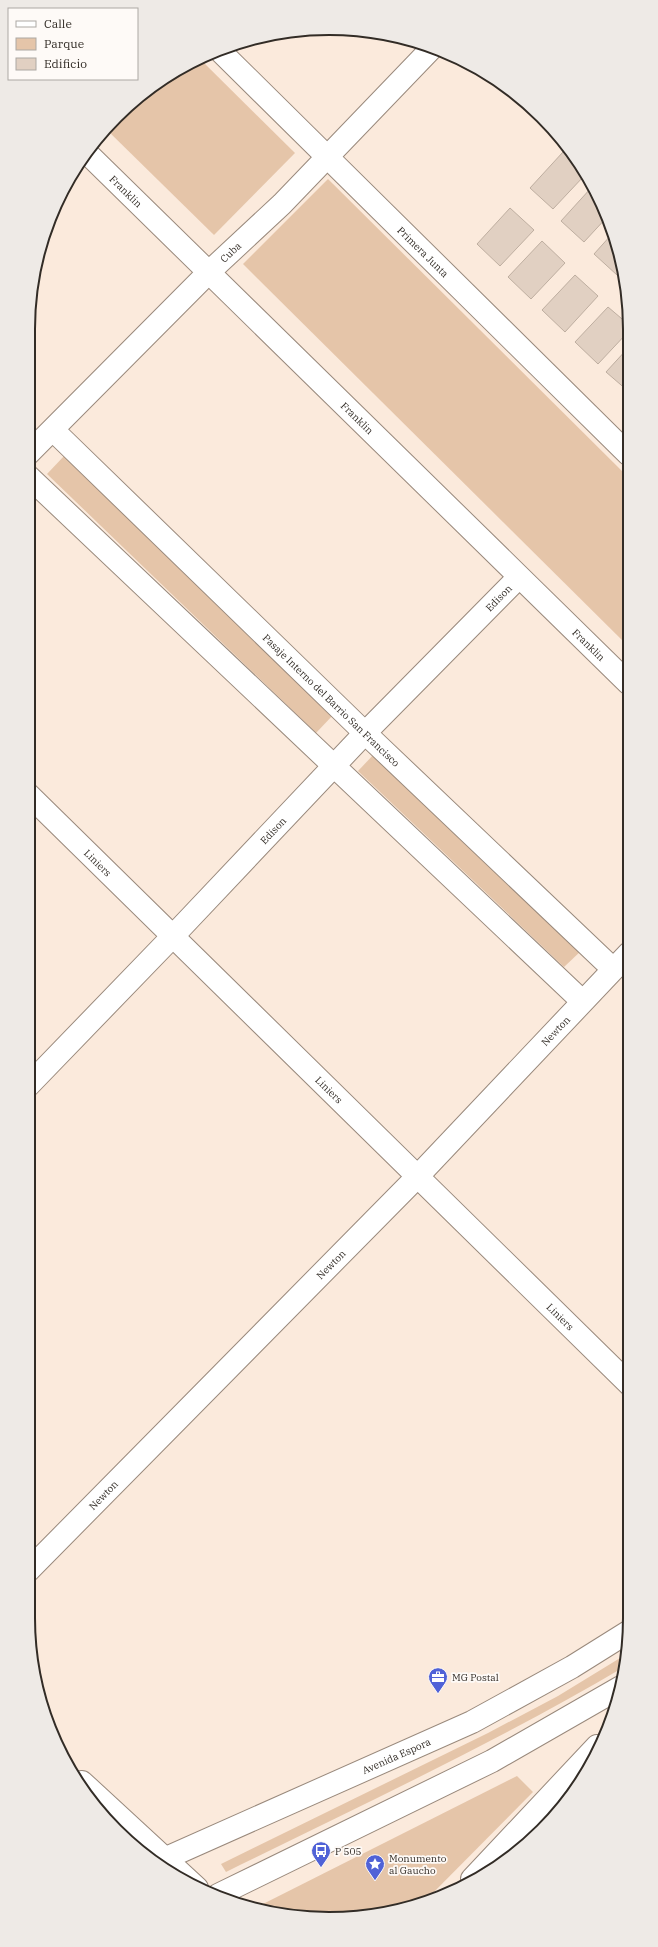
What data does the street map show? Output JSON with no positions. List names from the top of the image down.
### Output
{
  "streets": {
    "street": [
      "Franklin",
      "Cuba",
      "Primera Junta",
      "Edison",
      "Pasaje Interno del Barrio San Francisco",
      "Liniers",
      "Newton",
      "Avenida Espora"
    ]
  },
  "crossings": [
    ["Franklin", "Cuba"],
    ["Franklin", "Edison"],
    ["Cuba", "Primera Junta"],
    ["Cuba", "Pasaje Interno del Barrio San Francisco"],
    ["Edison", "Pasaje Interno del Barrio San Francisco"],
    ["Edison", "Liniers"],
    ["Pasaje Interno del Barrio San Francisco", "Newton"],
    ["Liniers", "Newton"]
  ],
  "places": {
    "office": ["MG Postal"],
    "bus stop": ["P 505"],
    "place": ["Monumento al Gaucho"]
  },
  "legend": ["Calle", "Parque", "Edificio"]
}
